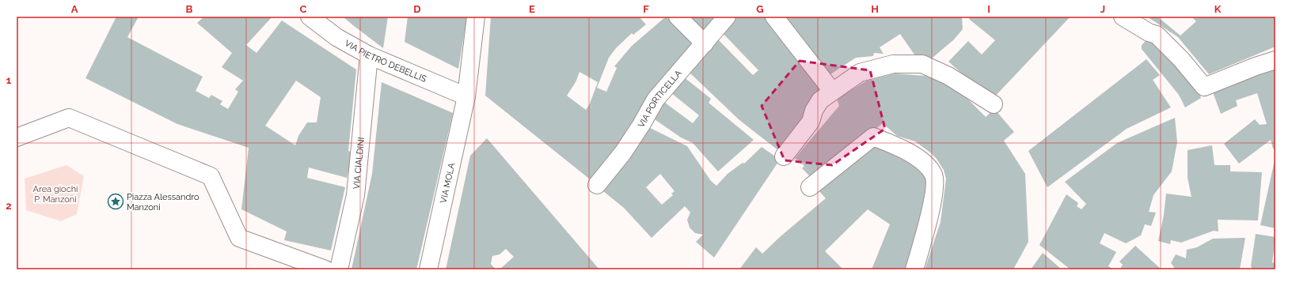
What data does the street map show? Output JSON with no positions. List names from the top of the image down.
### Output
{
  "streets": {
    "street": [
      "VIA PIETRO DEBELLIS",
      "VIA PORTICELLA",
      "VIA CIALDINI",
      "VIA MOLA"
    ]
  },
  "crossings": [
    ["VIA PIETRO DEBELLIS", "VIA CIALDINI"],
    ["VIA PIETRO DEBELLIS", "VIA MOLA"]
  ],
  "parks": ["Area giochi P. Manzoni"],
  "places": {
    "place": ["Piazza Alessandro Manzoni"]
  },
  "grid": {
    "columns": [
      "A",
      "B",
      "C",
      "D",
      "E",
      "F",
      "G",
      "H",
      "I",
      "J",
      "K"
    ],
    "rows": ["1", "2"]
  }
}
